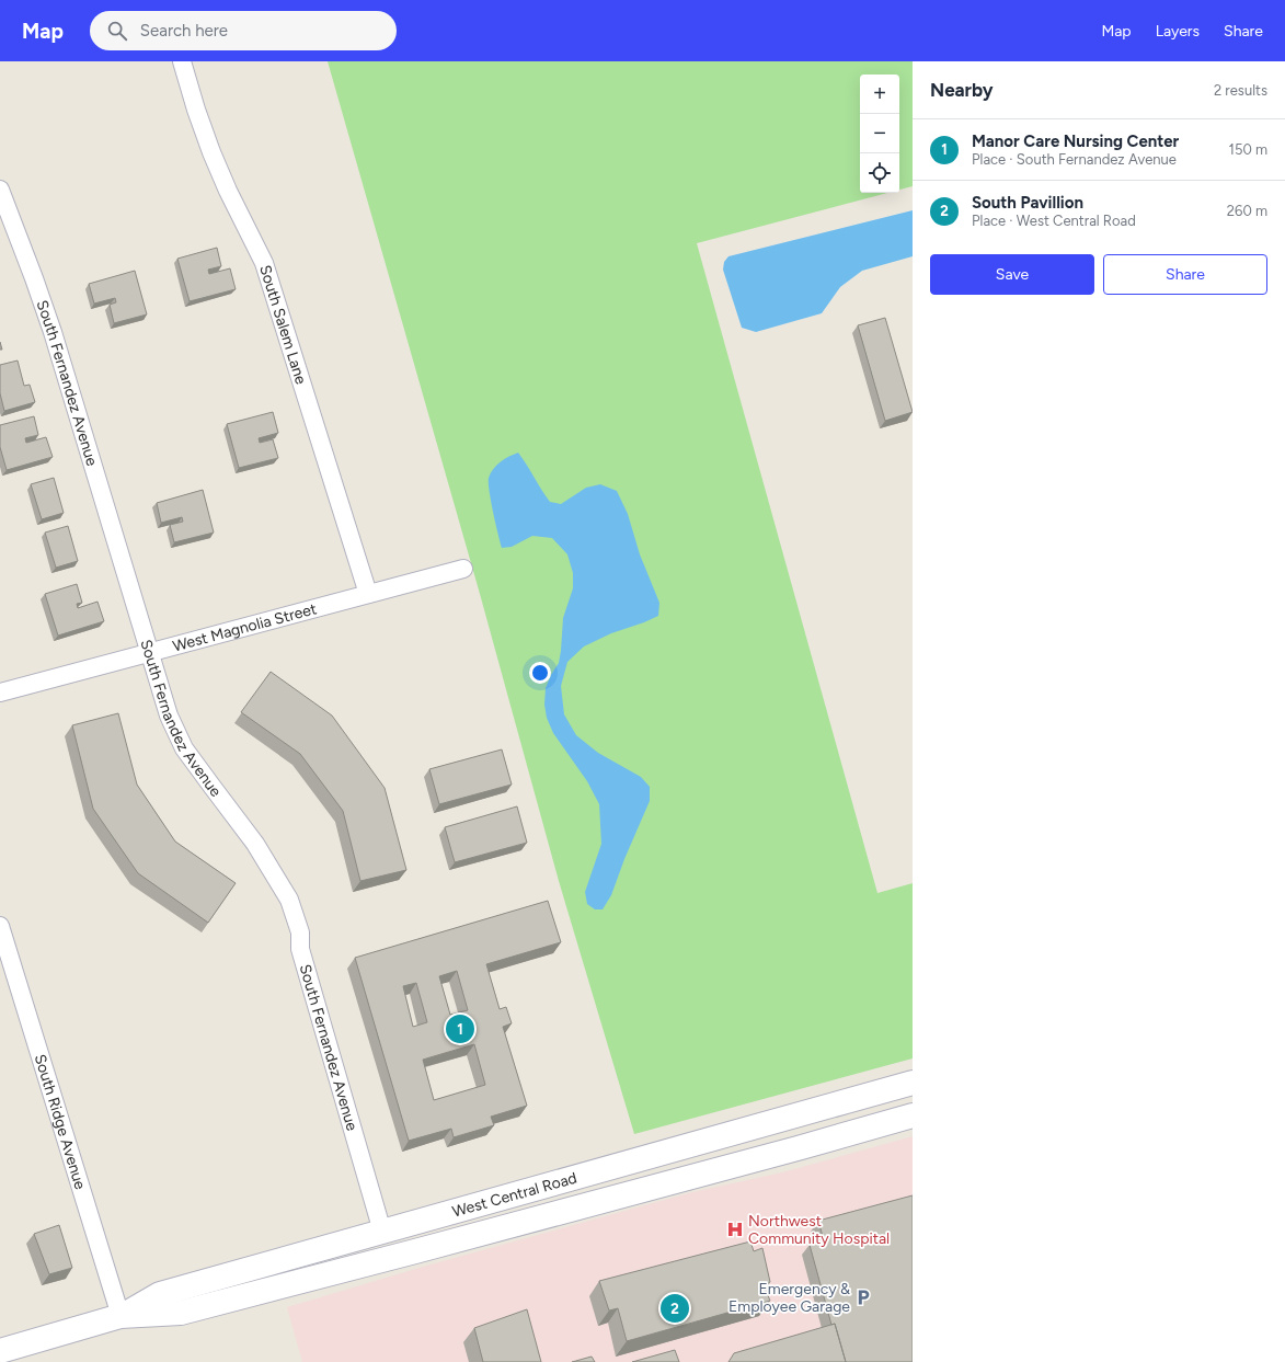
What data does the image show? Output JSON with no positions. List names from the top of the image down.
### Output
{
  "streets": {
    "main road": ["West Central Road"],
    "street": [
      "South Salem Lane",
      "South Fernandez Avenue",
      "West Magnolia Street",
      "South Ridge Avenue"
    ]
  },
  "crossings": [
    ["South Salem Lane", "West Magnolia Street"],
    ["South Fernandez Avenue", "West Magnolia Street"],
    ["South Fernandez Avenue", "West Central Road"],
    ["South Ridge Avenue", "West Central Road"]
  ],
  "places": {
    "hospital": ["Northwest Community Hospital"],
    "parking": ["Emergency & Employee Garage"]
  },
  "page": {
    "header": "Map",
    "search": "Search here",
    "nav": ["Map", "Layers", "Share"],
    "heading": ["Nearby", "2 results"],
    "map_buttons": ["+", "−"],
    "list": [
      {
        "mark": "1",
        "name": "Manor Care Nursing Center",
        "note": "Place · South Fernandez Avenue",
        "value": "150 m"
      },
      {
        "mark": "2",
        "name": "South Pavillion",
        "note": "Place · West Central Road",
        "value": "260 m"
      }
    ],
    "buttons": ["Save", "Share"],
    "pins": ["1", "2"]
  }
}
